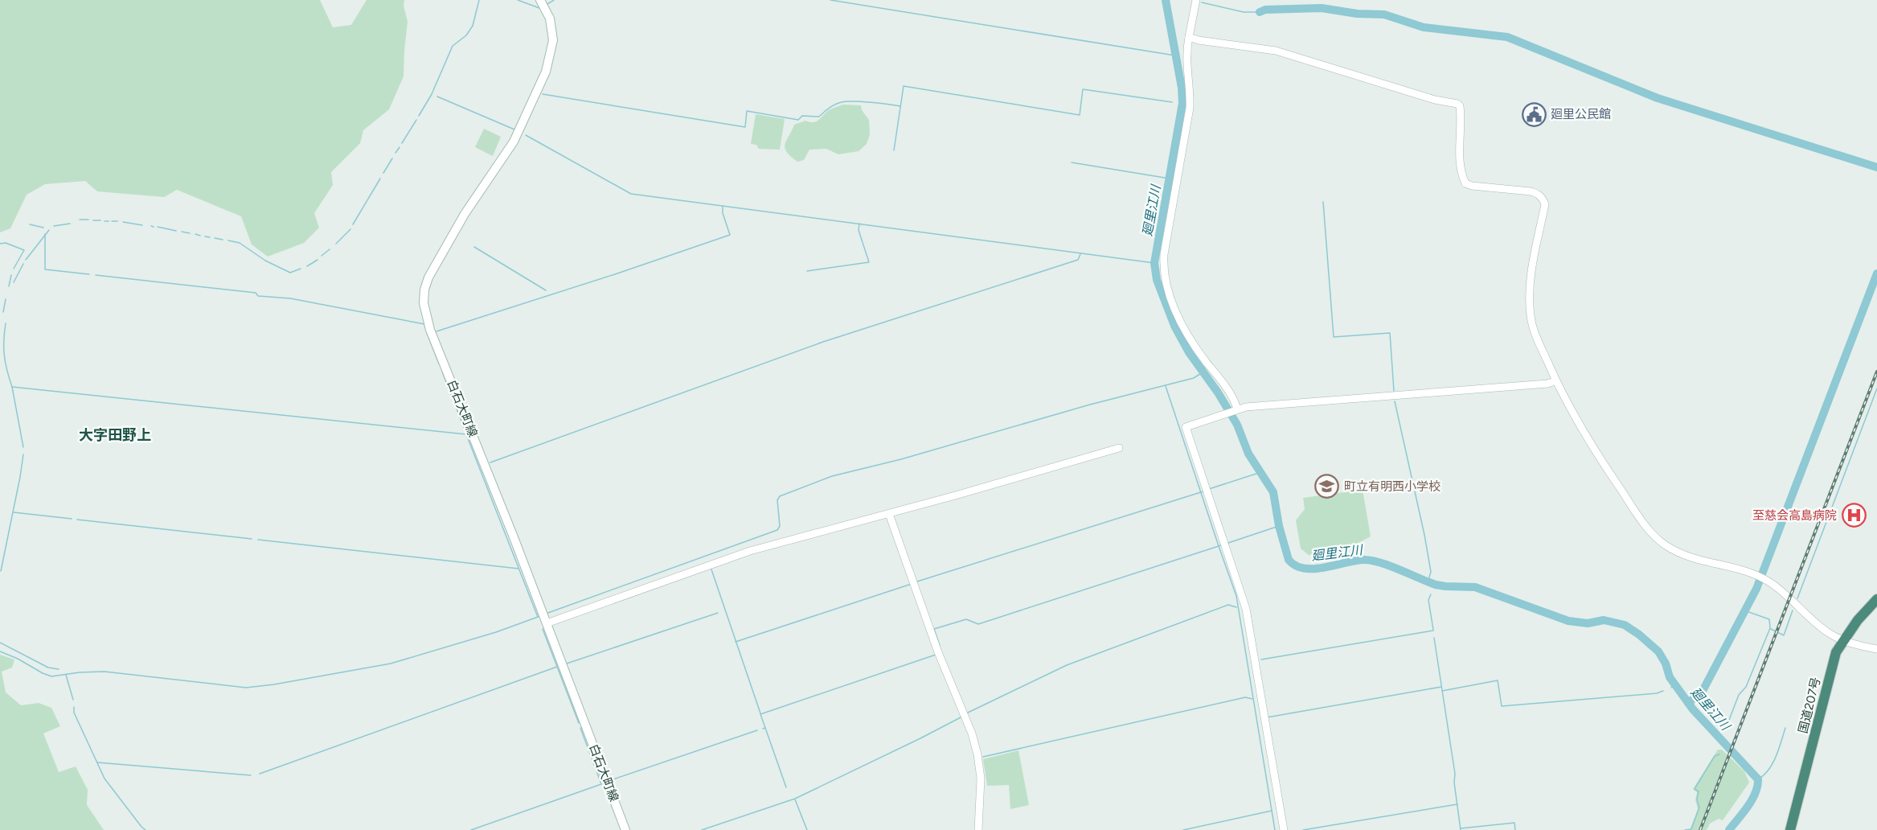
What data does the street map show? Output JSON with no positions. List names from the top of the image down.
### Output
{
  "streets": {
    "highway": ["国道207号"],
    "main road": ["白石大町線"]
  },
  "districts": ["大字田野上"],
  "water": ["廻里江川"],
  "places": {
    "public building": ["廻里公民館"],
    "school or university": ["町立有明西小学校"],
    "hospital": ["至慈会高島病院"]
  }
}
